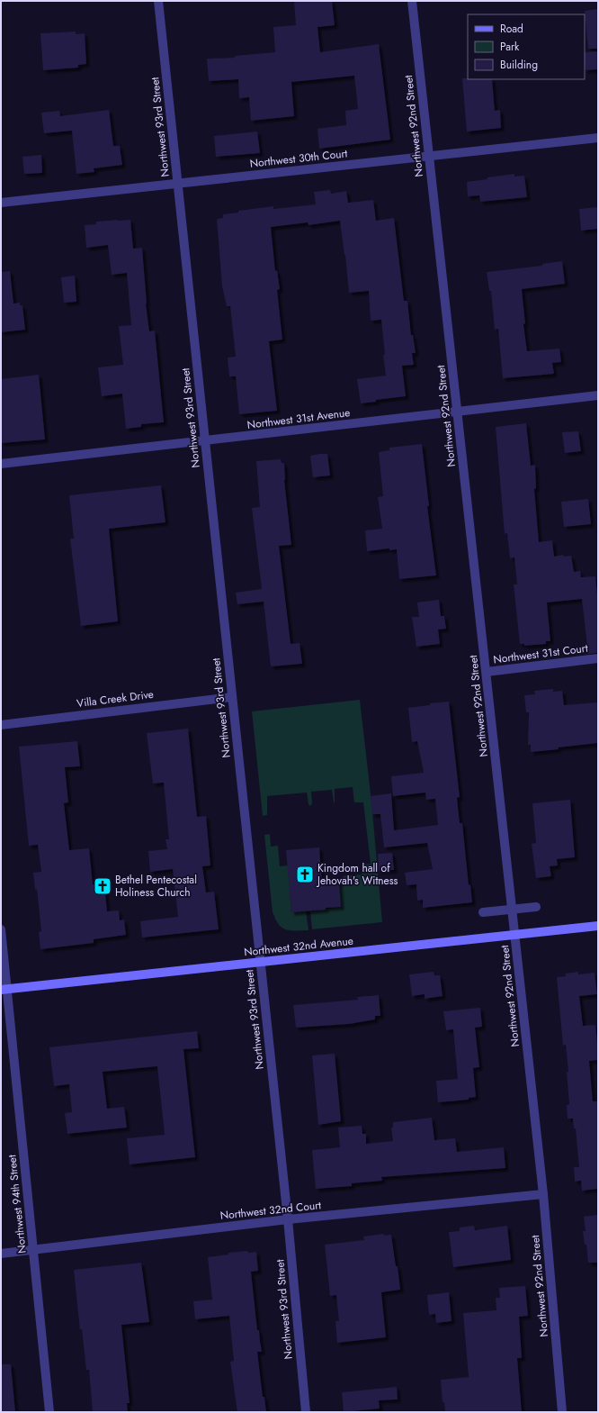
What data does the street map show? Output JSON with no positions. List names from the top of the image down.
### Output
{
  "streets": {
    "main road": ["Northwest 32nd Avenue"],
    "street": [
      "Northwest 92nd Street",
      "Northwest 93rd Street",
      "Northwest 30th Court",
      "Northwest 31st Avenue",
      "Northwest 31st Court",
      "Villa Creek Drive",
      "Northwest 94th Street",
      "Northwest 32nd Court"
    ]
  },
  "crossings": [
    ["Northwest 92nd Street", "Northwest 30th Court"],
    ["Northwest 92nd Street", "Northwest 31st Avenue"],
    ["Northwest 92nd Street", "Northwest 31st Court"],
    ["Northwest 92nd Street", "Northwest 32nd Avenue"],
    ["Northwest 92nd Street", "Northwest 32nd Court"],
    ["Northwest 93rd Street", "Northwest 30th Court"],
    ["Northwest 93rd Street", "Northwest 31st Avenue"],
    ["Northwest 93rd Street", "Villa Creek Drive"],
    ["Northwest 93rd Street", "Northwest 32nd Avenue"],
    ["Northwest 93rd Street", "Northwest 32nd Court"],
    ["Northwest 32nd Avenue", "Northwest 94th Street"],
    ["Northwest 94th Street", "Northwest 32nd Court"]
  ],
  "places": {
    "church": ["Kingdom hall of Jehovah's Witness", "Bethel Pentecostal Holiness Church"]
  },
  "legend": ["Road", "Park", "Building"]
}
